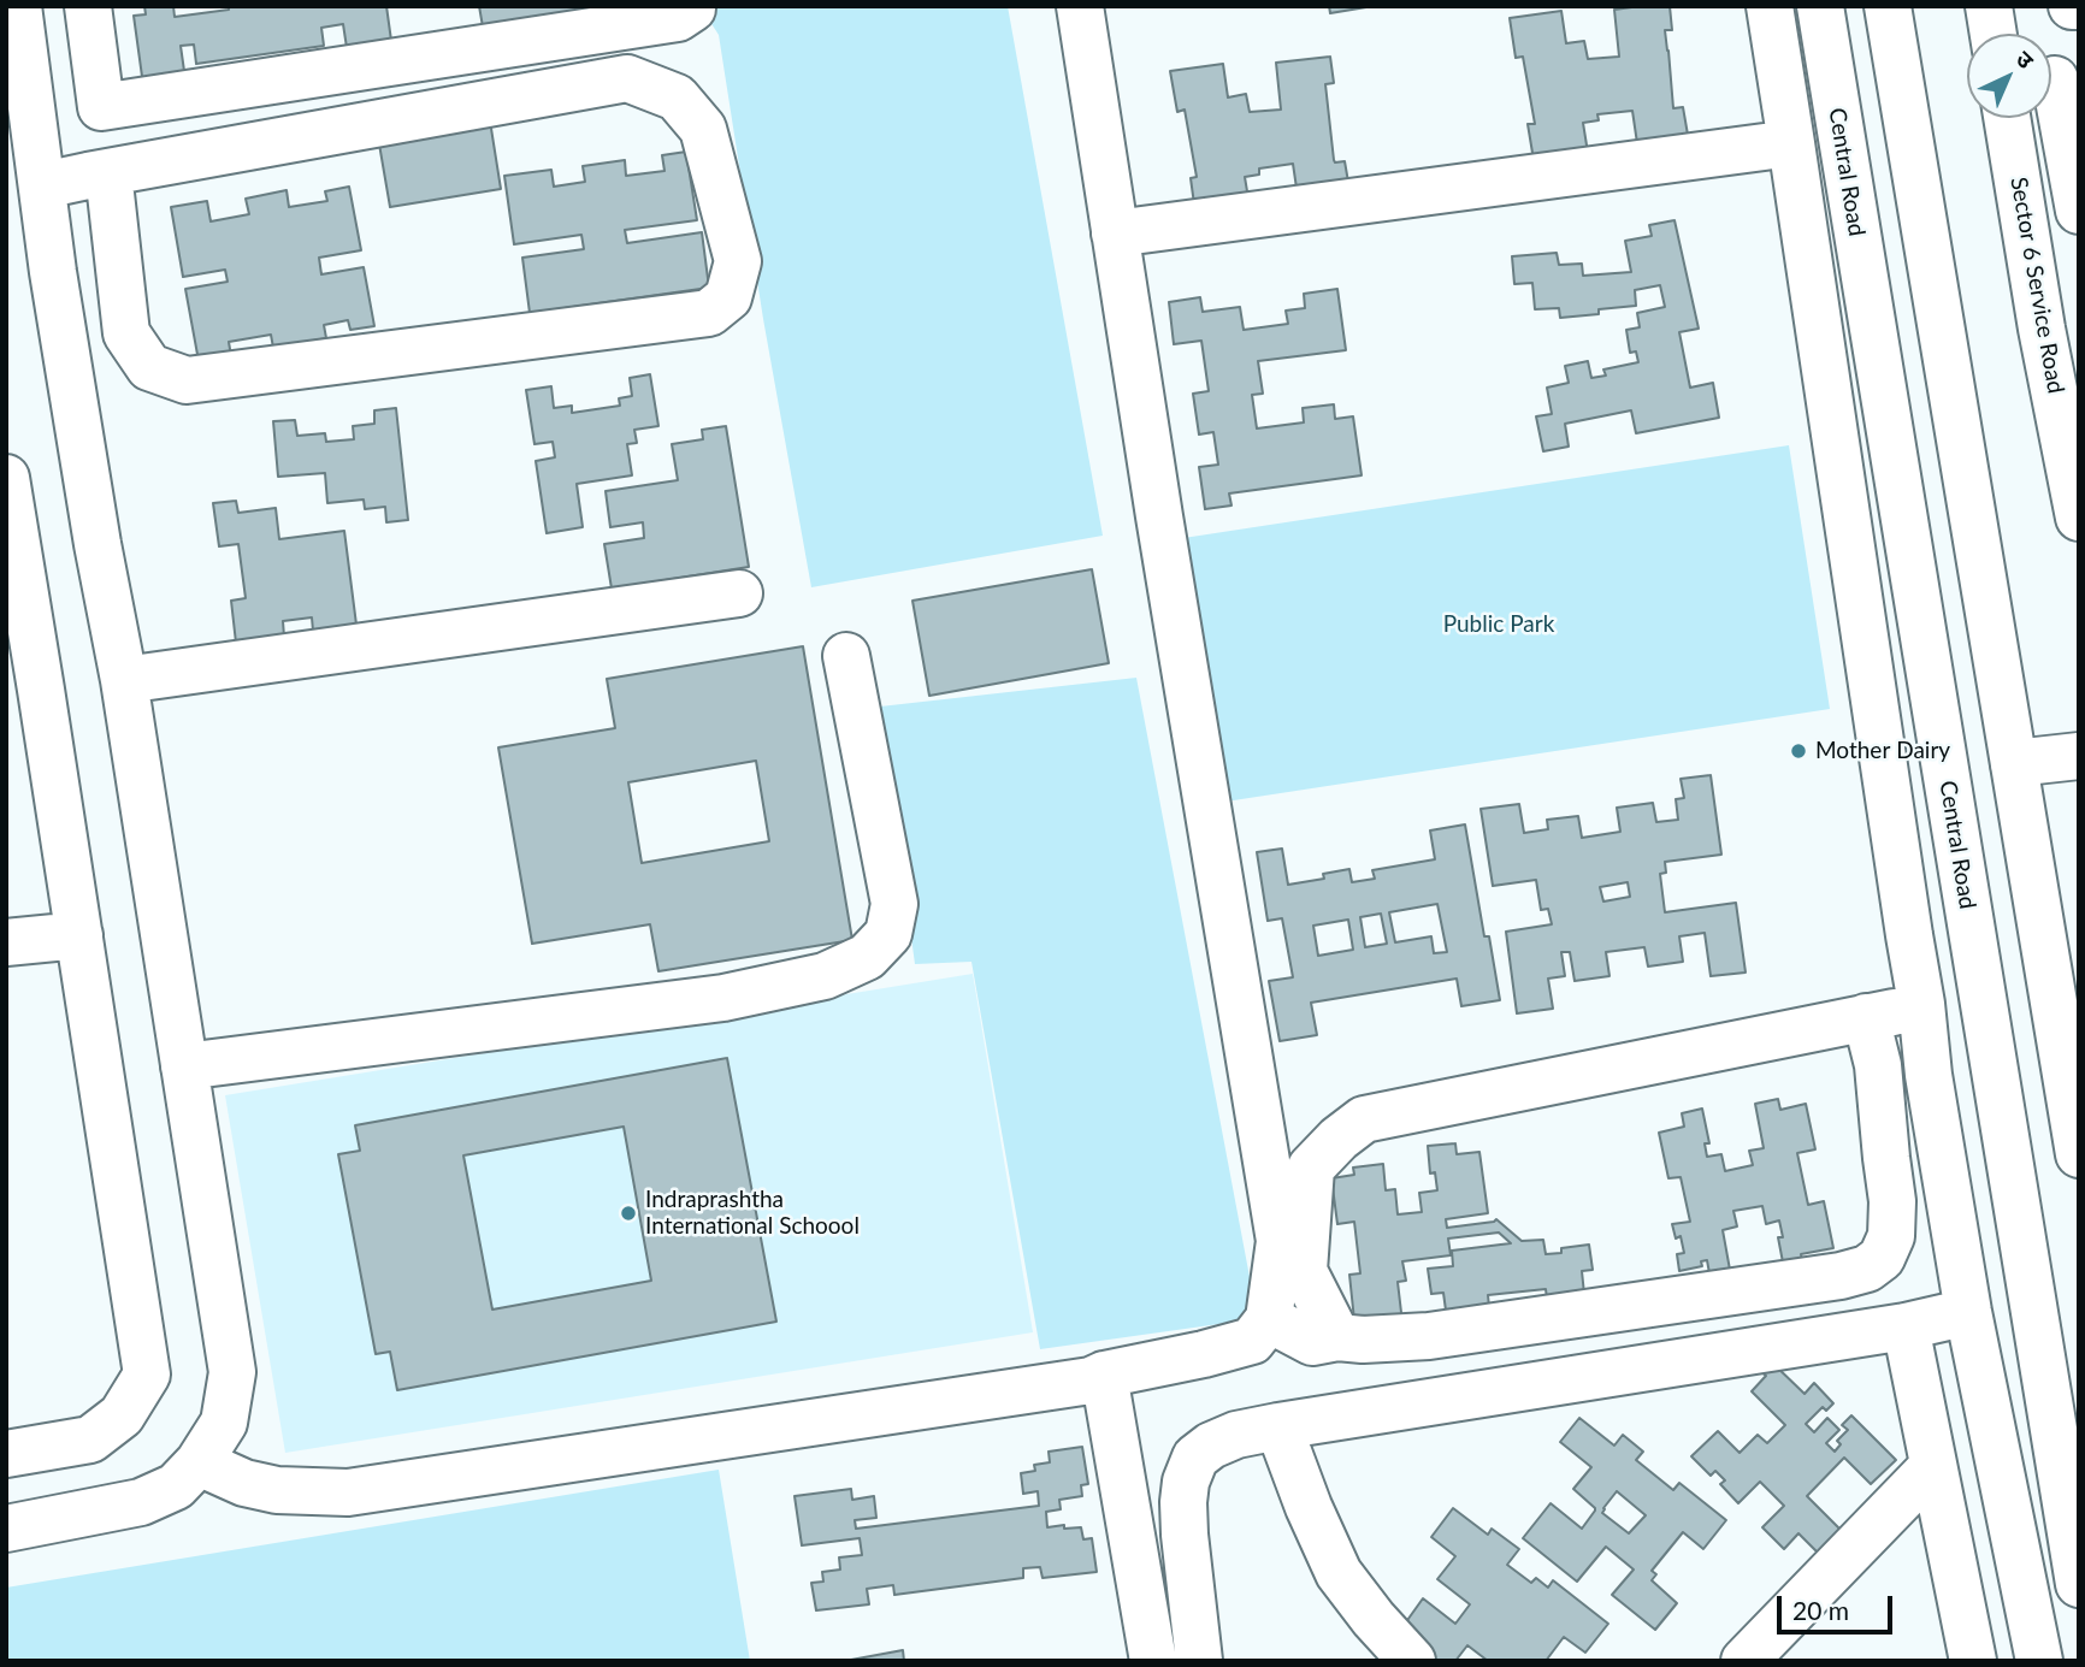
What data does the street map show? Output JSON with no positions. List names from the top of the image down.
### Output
{
  "streets": {
    "street": ["Central Road", "Sector 6 Service Road"]
  },
  "parks": ["Public Park"],
  "places": ["Mother Dairy", "Indraprashtha International Schoool"],
  "scale_bar": "20 m",
  "north": "top right"
}
